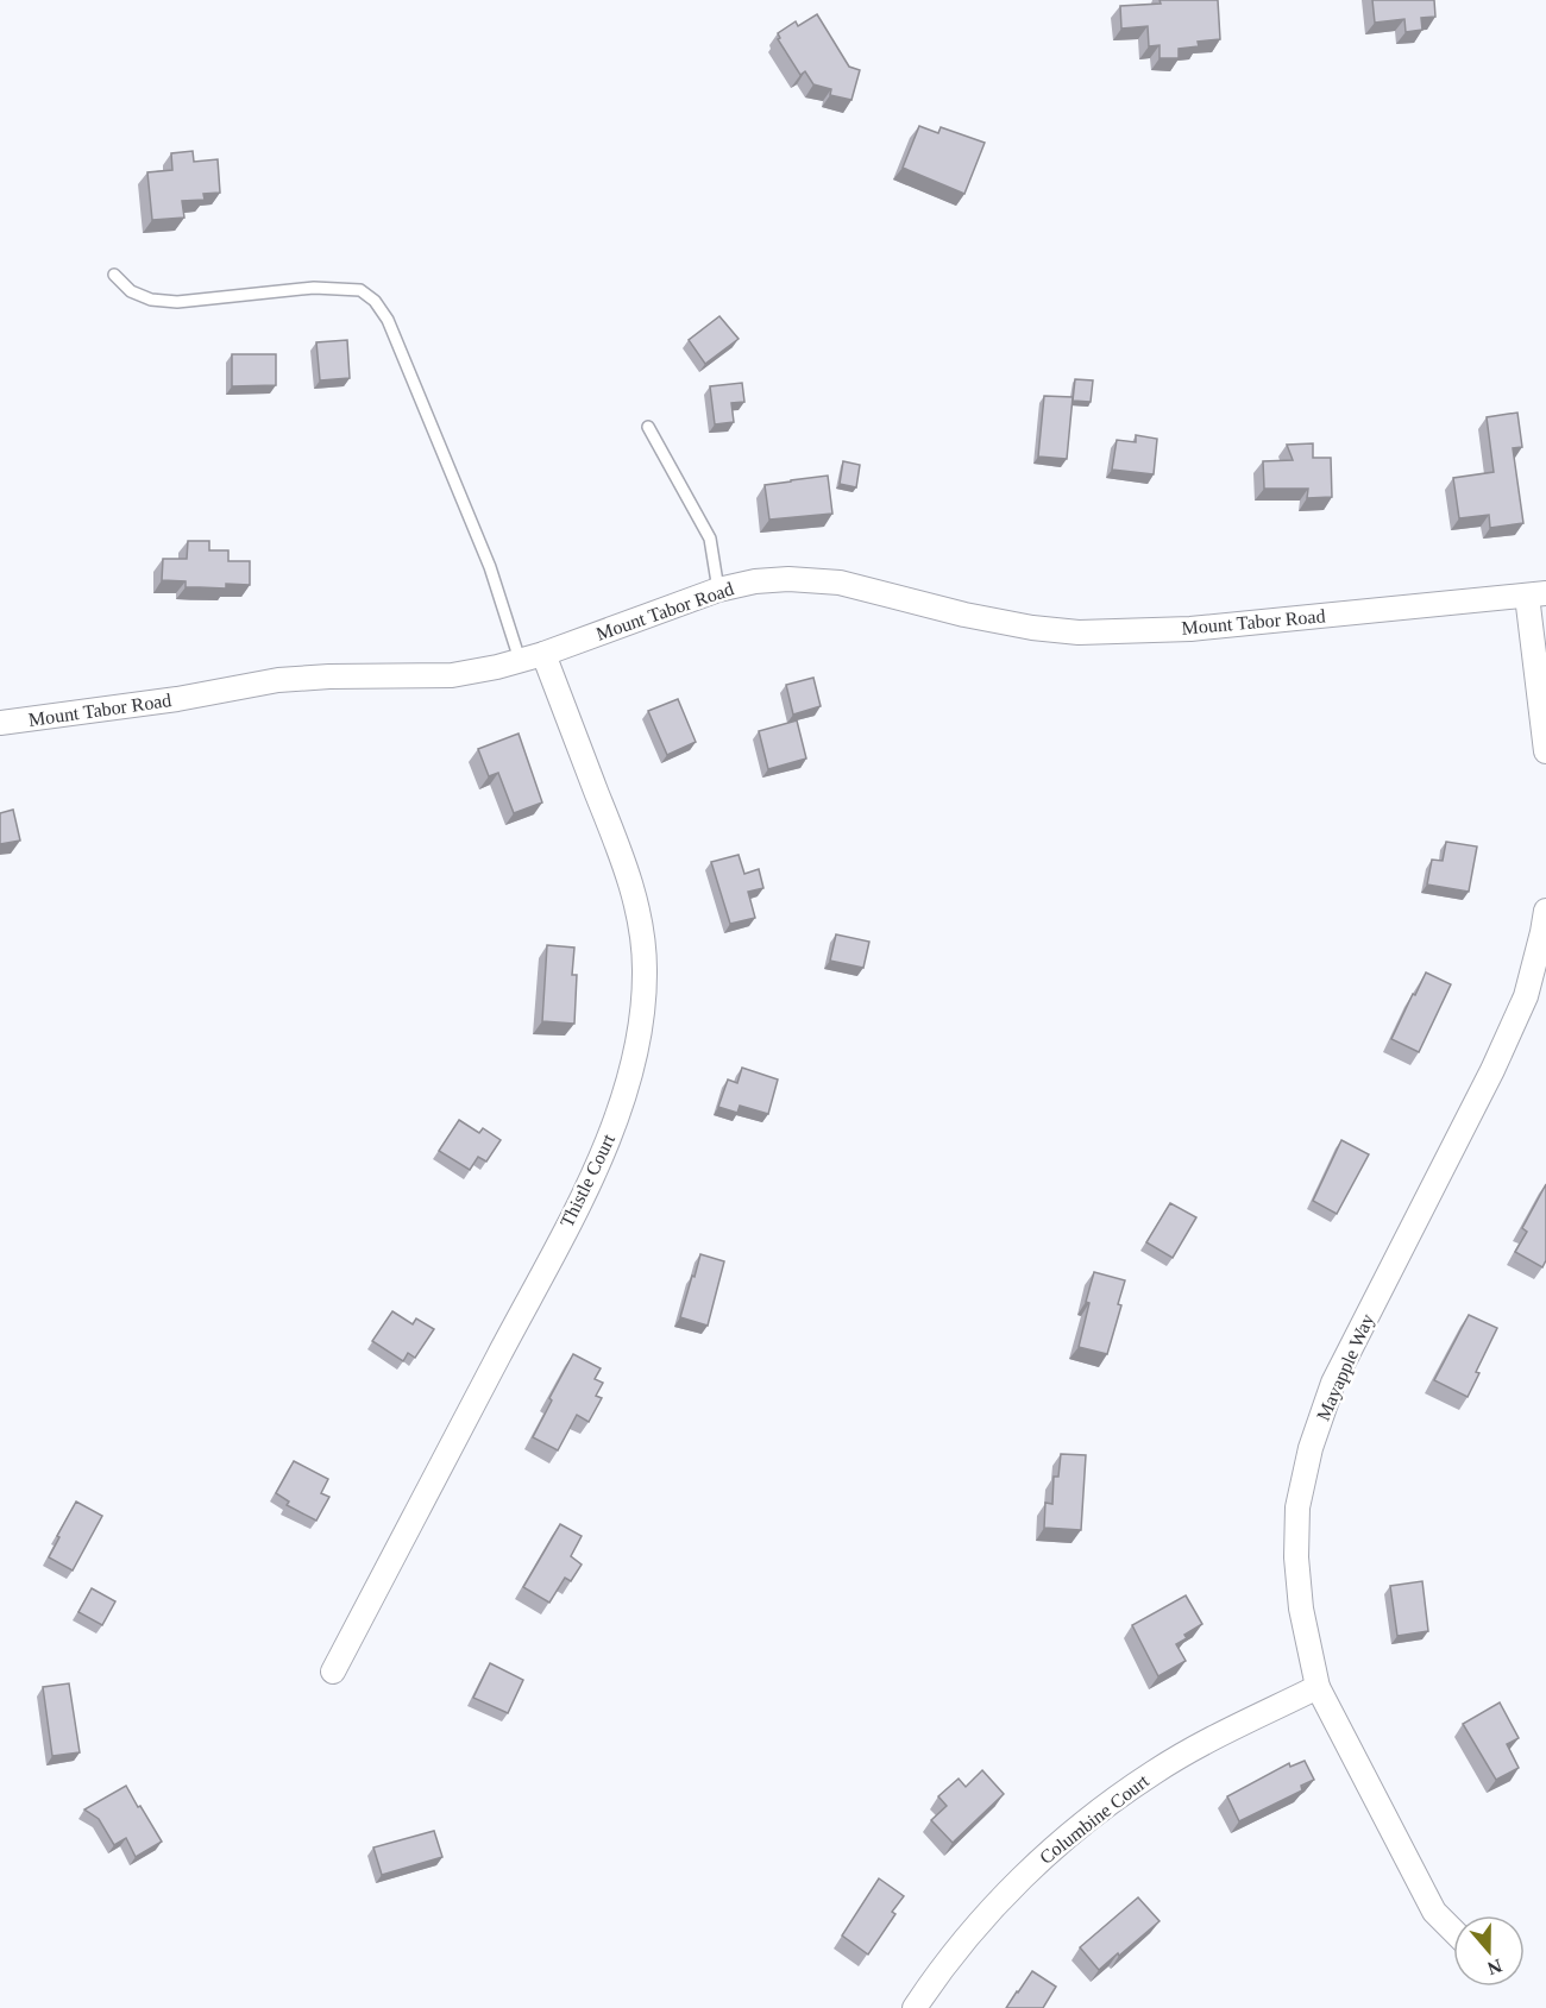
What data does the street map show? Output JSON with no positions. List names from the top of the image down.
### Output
{
  "streets": {
    "street": [
      "Mount Tabor Road",
      "Thistle Court",
      "Mayapple Way",
      "Columbine Court"
    ]
  },
  "crossings": [
    ["Mount Tabor Road", "Thistle Court"],
    ["Mayapple Way", "Columbine Court"]
  ],
  "north": "bottom"
}
